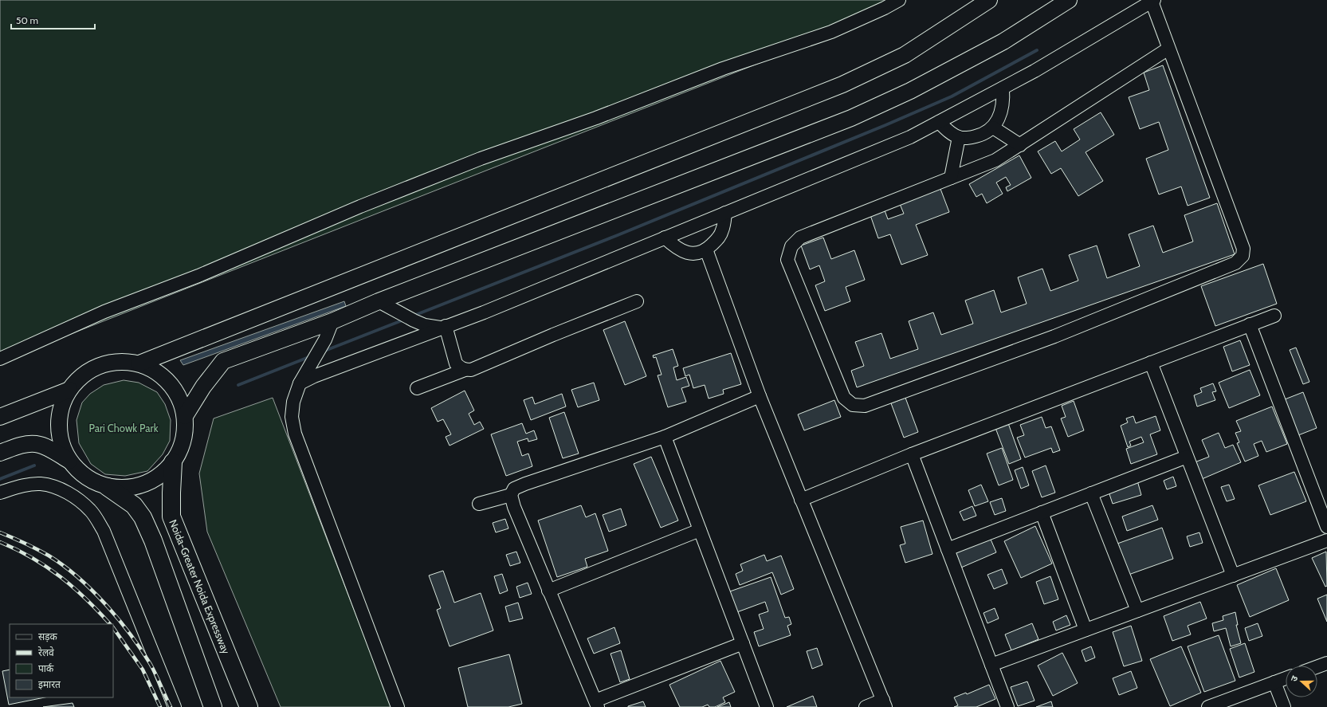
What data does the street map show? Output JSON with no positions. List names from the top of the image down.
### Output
{
  "streets": {
    "highway": ["Noida-Greater Noida Expressway"]
  },
  "parks": ["Pari Chowk Park"],
  "legend": [
    "सड़क",
    "रेलवे",
    "पार्क",
    "इमारत"
  ],
  "scale_bar": "50 m",
  "north": "left"
}
